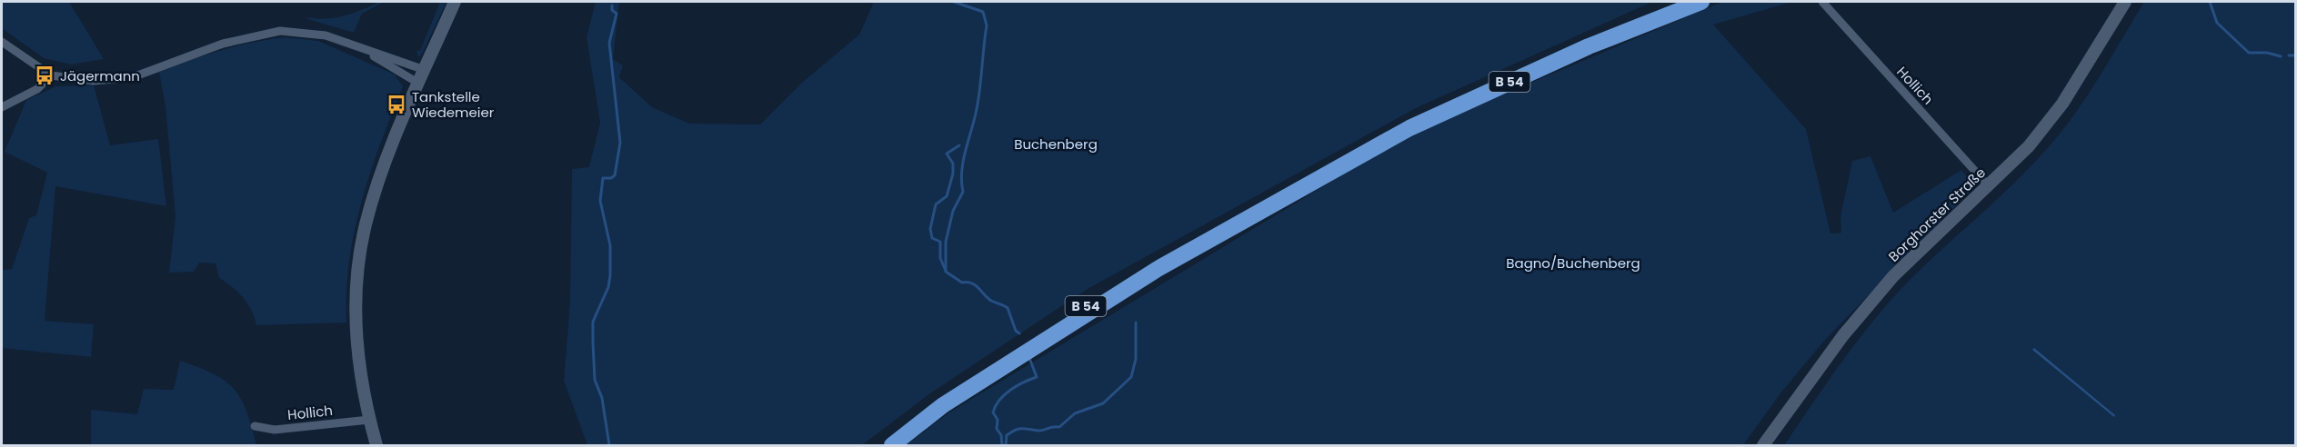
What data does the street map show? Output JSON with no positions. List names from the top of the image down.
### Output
{
  "streets": {
    "highway": ["B 54"],
    "main road": ["Borghorster Straße"],
    "street": ["Hollich"]
  },
  "crossings": [
    ["Hollich", "Borghorster Straße"]
  ],
  "parks": ["Buchenberg", "Bagno/Buchenberg"],
  "places": {
    "bus stop": ["Jägermann", "Tankstelle Wiedemeier"]
  }
}
